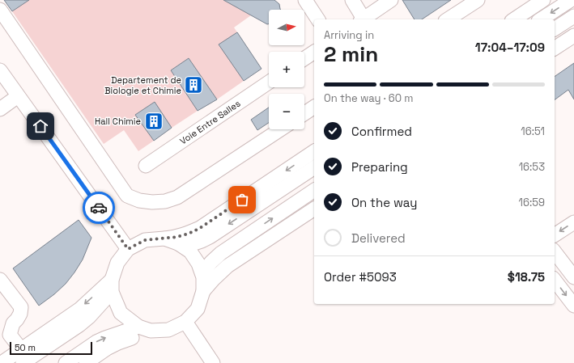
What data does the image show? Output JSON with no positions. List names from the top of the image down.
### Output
{
  "streets": {
    "street": ["Voie Entre Salles"]
  },
  "places": {
    "building": ["Departement de Biologie et Chimie", "Hall Chimie"]
  },
  "scale_bar": "50 m",
  "north": "right",
  "page": {
    "map_buttons": ["+", "−"],
    "heading": ["2 min", "Arriving in", "17:04–17:09"],
    "panel": ["Order #5093", "$18.75"],
    "bar": "On the way · 60 m",
    "list": [
      ["Confirmed", "16:51"],
      ["Preparing", "16:53"],
      ["On the way", "16:59"],
      "Delivered"
    ],
    "scale": "50 m"
  }
}
